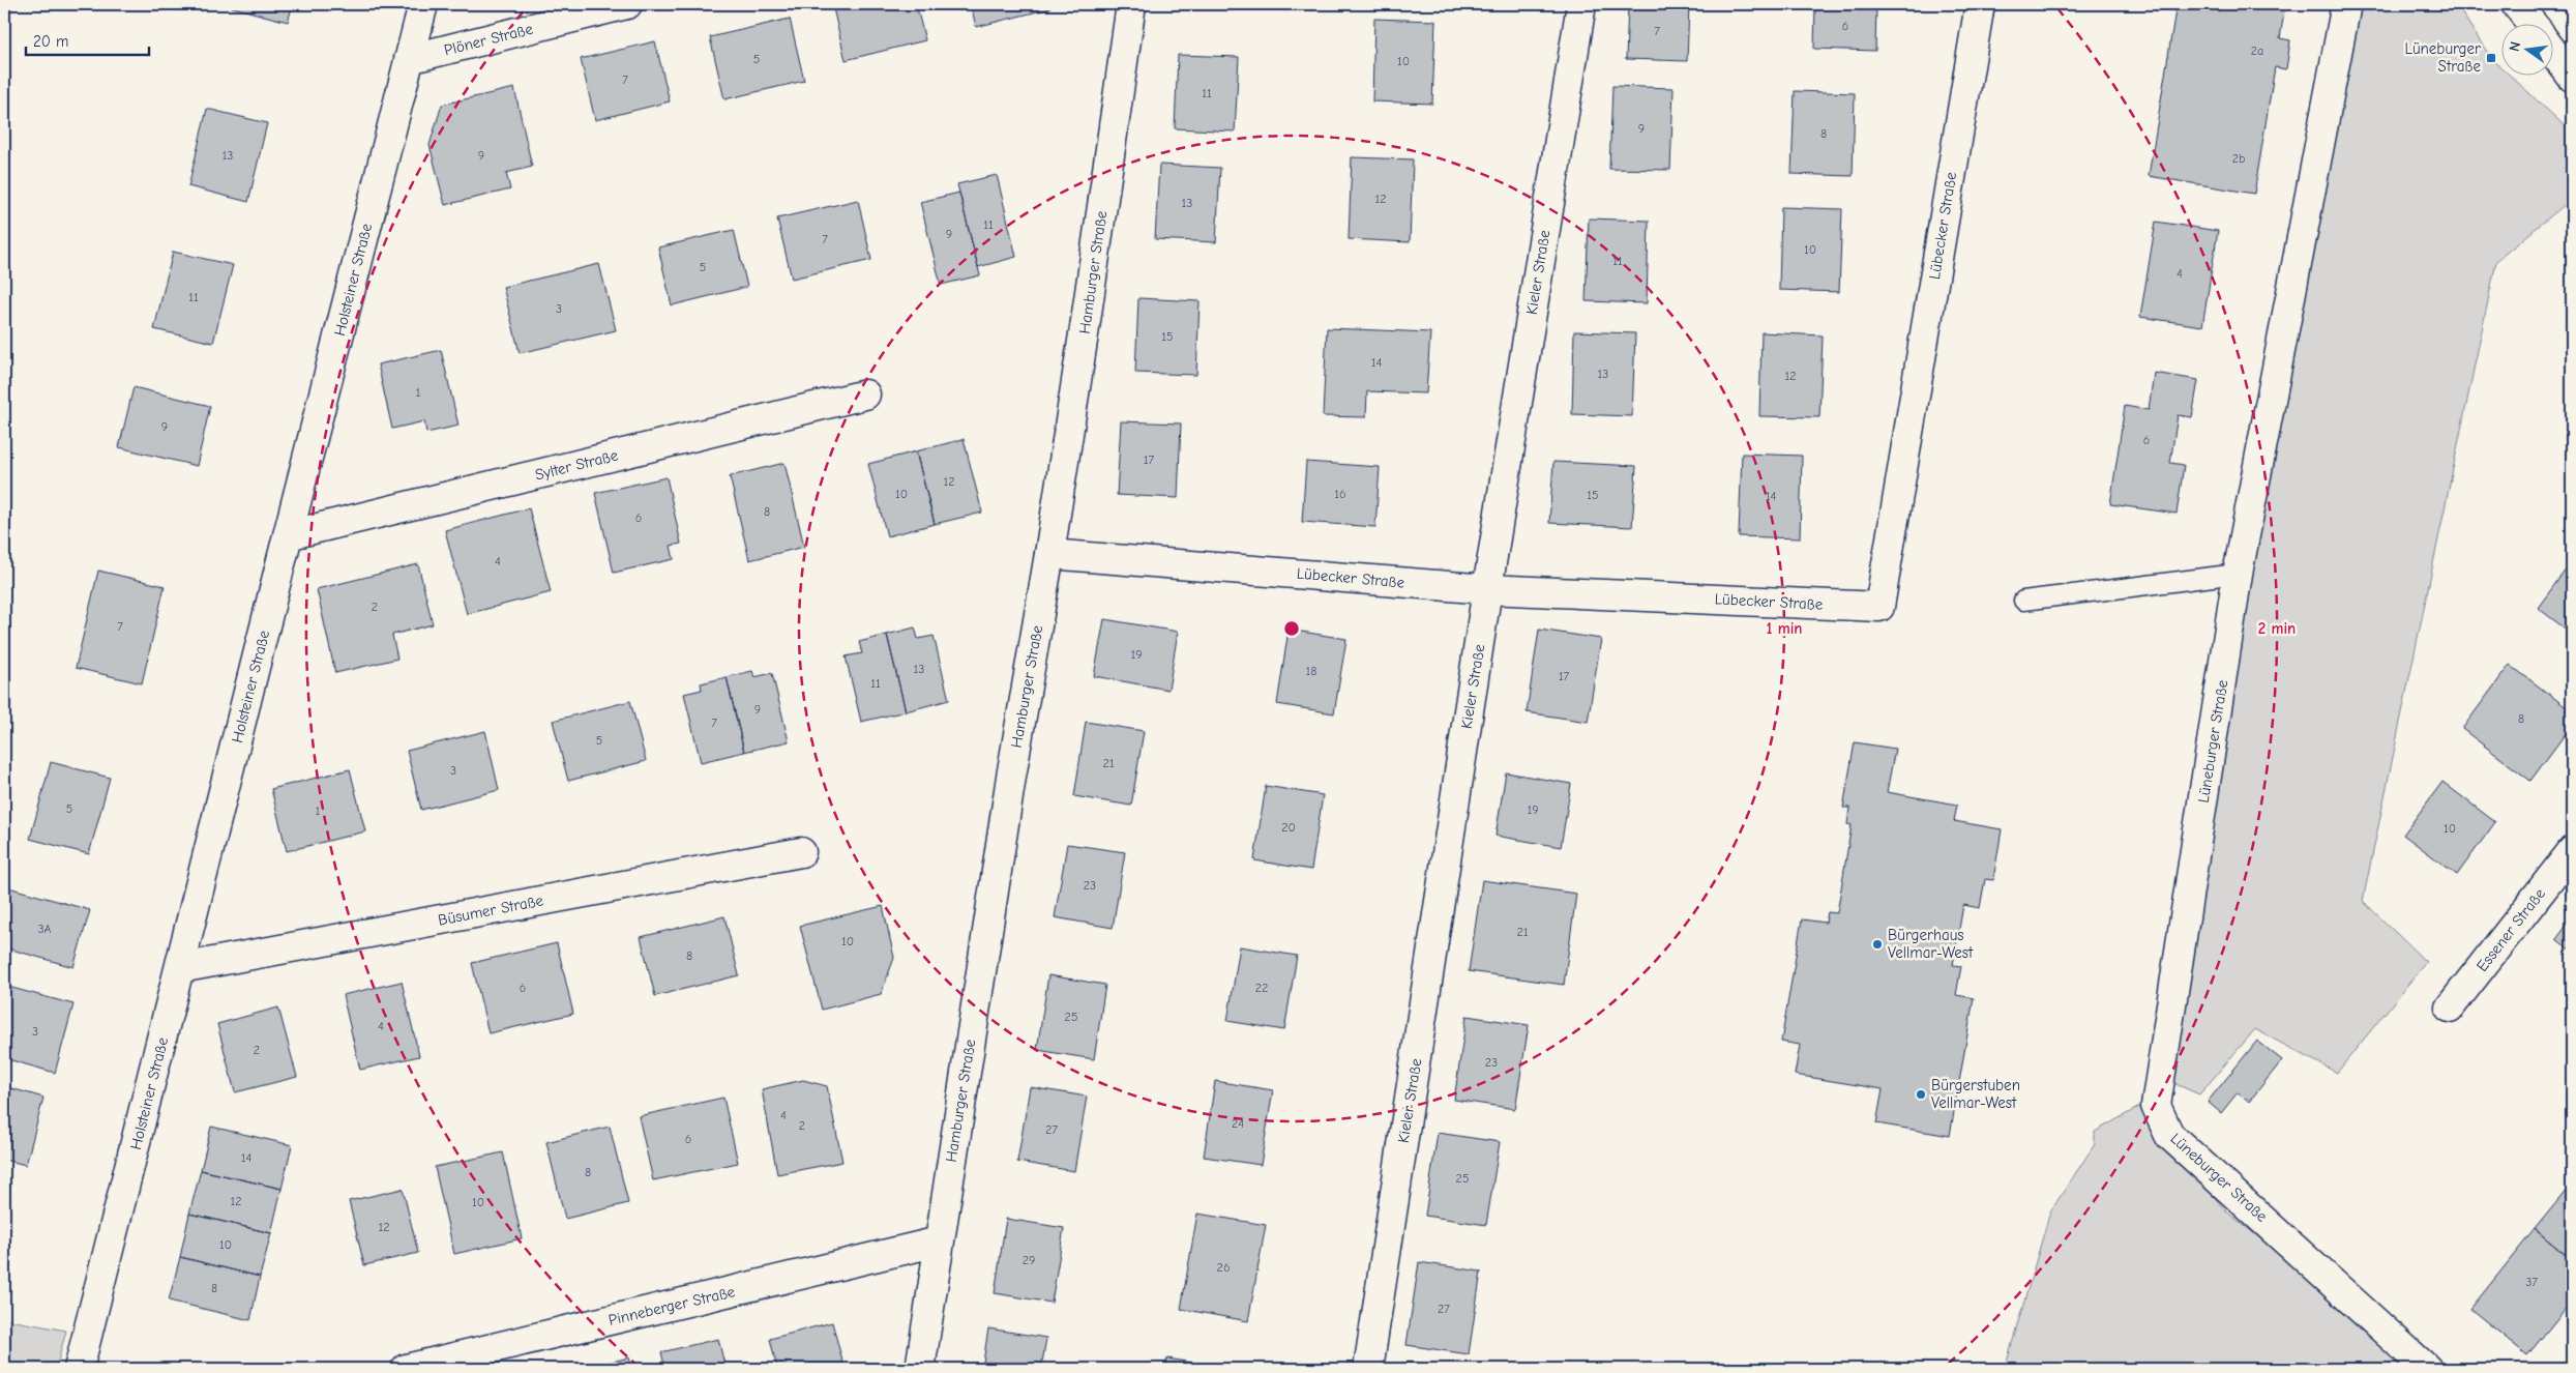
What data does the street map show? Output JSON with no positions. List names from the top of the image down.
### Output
{
  "streets": {
    "street": [
      "Plöner Straße",
      "Lübecker Straße",
      "Hamburger Straße",
      "Kieler Straße",
      "Holsteiner Straße",
      "Sylter Straße",
      "Lüneburger Straße",
      "Büsumer Straße",
      "Essener Straße",
      "Pinneberger Straße"
    ]
  },
  "crossings": [
    ["Plöner Straße", "Holsteiner Straße"],
    ["Lübecker Straße", "Hamburger Straße"],
    ["Lübecker Straße", "Kieler Straße"],
    ["Hamburger Straße", "Pinneberger Straße"],
    ["Holsteiner Straße", "Sylter Straße"],
    ["Holsteiner Straße", "Büsumer Straße"]
  ],
  "places": {
    "transit": ["Lüneburger Straße"],
    "other": ["Bürgerhaus Vellmar-West", "Bürgerstuben Vellmar-West"]
  },
  "house_numbers": [
    "6",
    "7",
    "2a",
    "5",
    "10",
    "7",
    "11",
    "9",
    "8",
    "13",
    "9",
    "2b",
    "12",
    "13",
    "11",
    "9",
    "7",
    "10",
    "11",
    "5",
    "4",
    "11",
    "3",
    "15",
    "14",
    "13",
    "12",
    "1",
    "9",
    "6",
    "17",
    "12",
    "10",
    "16",
    "15",
    "14",
    "8",
    "6",
    "4",
    "2",
    "7",
    "19",
    "13",
    "18",
    "17",
    "11",
    "9",
    "8",
    "7",
    "5",
    "21",
    "3",
    "5",
    "19",
    "1",
    "20",
    "10",
    "23",
    "3A",
    "21",
    "10",
    "8",
    "6",
    "22",
    "25",
    "4",
    "3",
    "2",
    "23",
    "4",
    "24",
    "2",
    "27",
    "6",
    "14",
    "8",
    "25",
    "12",
    "10",
    "12",
    "10",
    "29",
    "26",
    "37",
    "8",
    "27"
  ],
  "scale_bar": "20 m",
  "north": "left",
  "rings": ["1 min", "2 min"]
}
